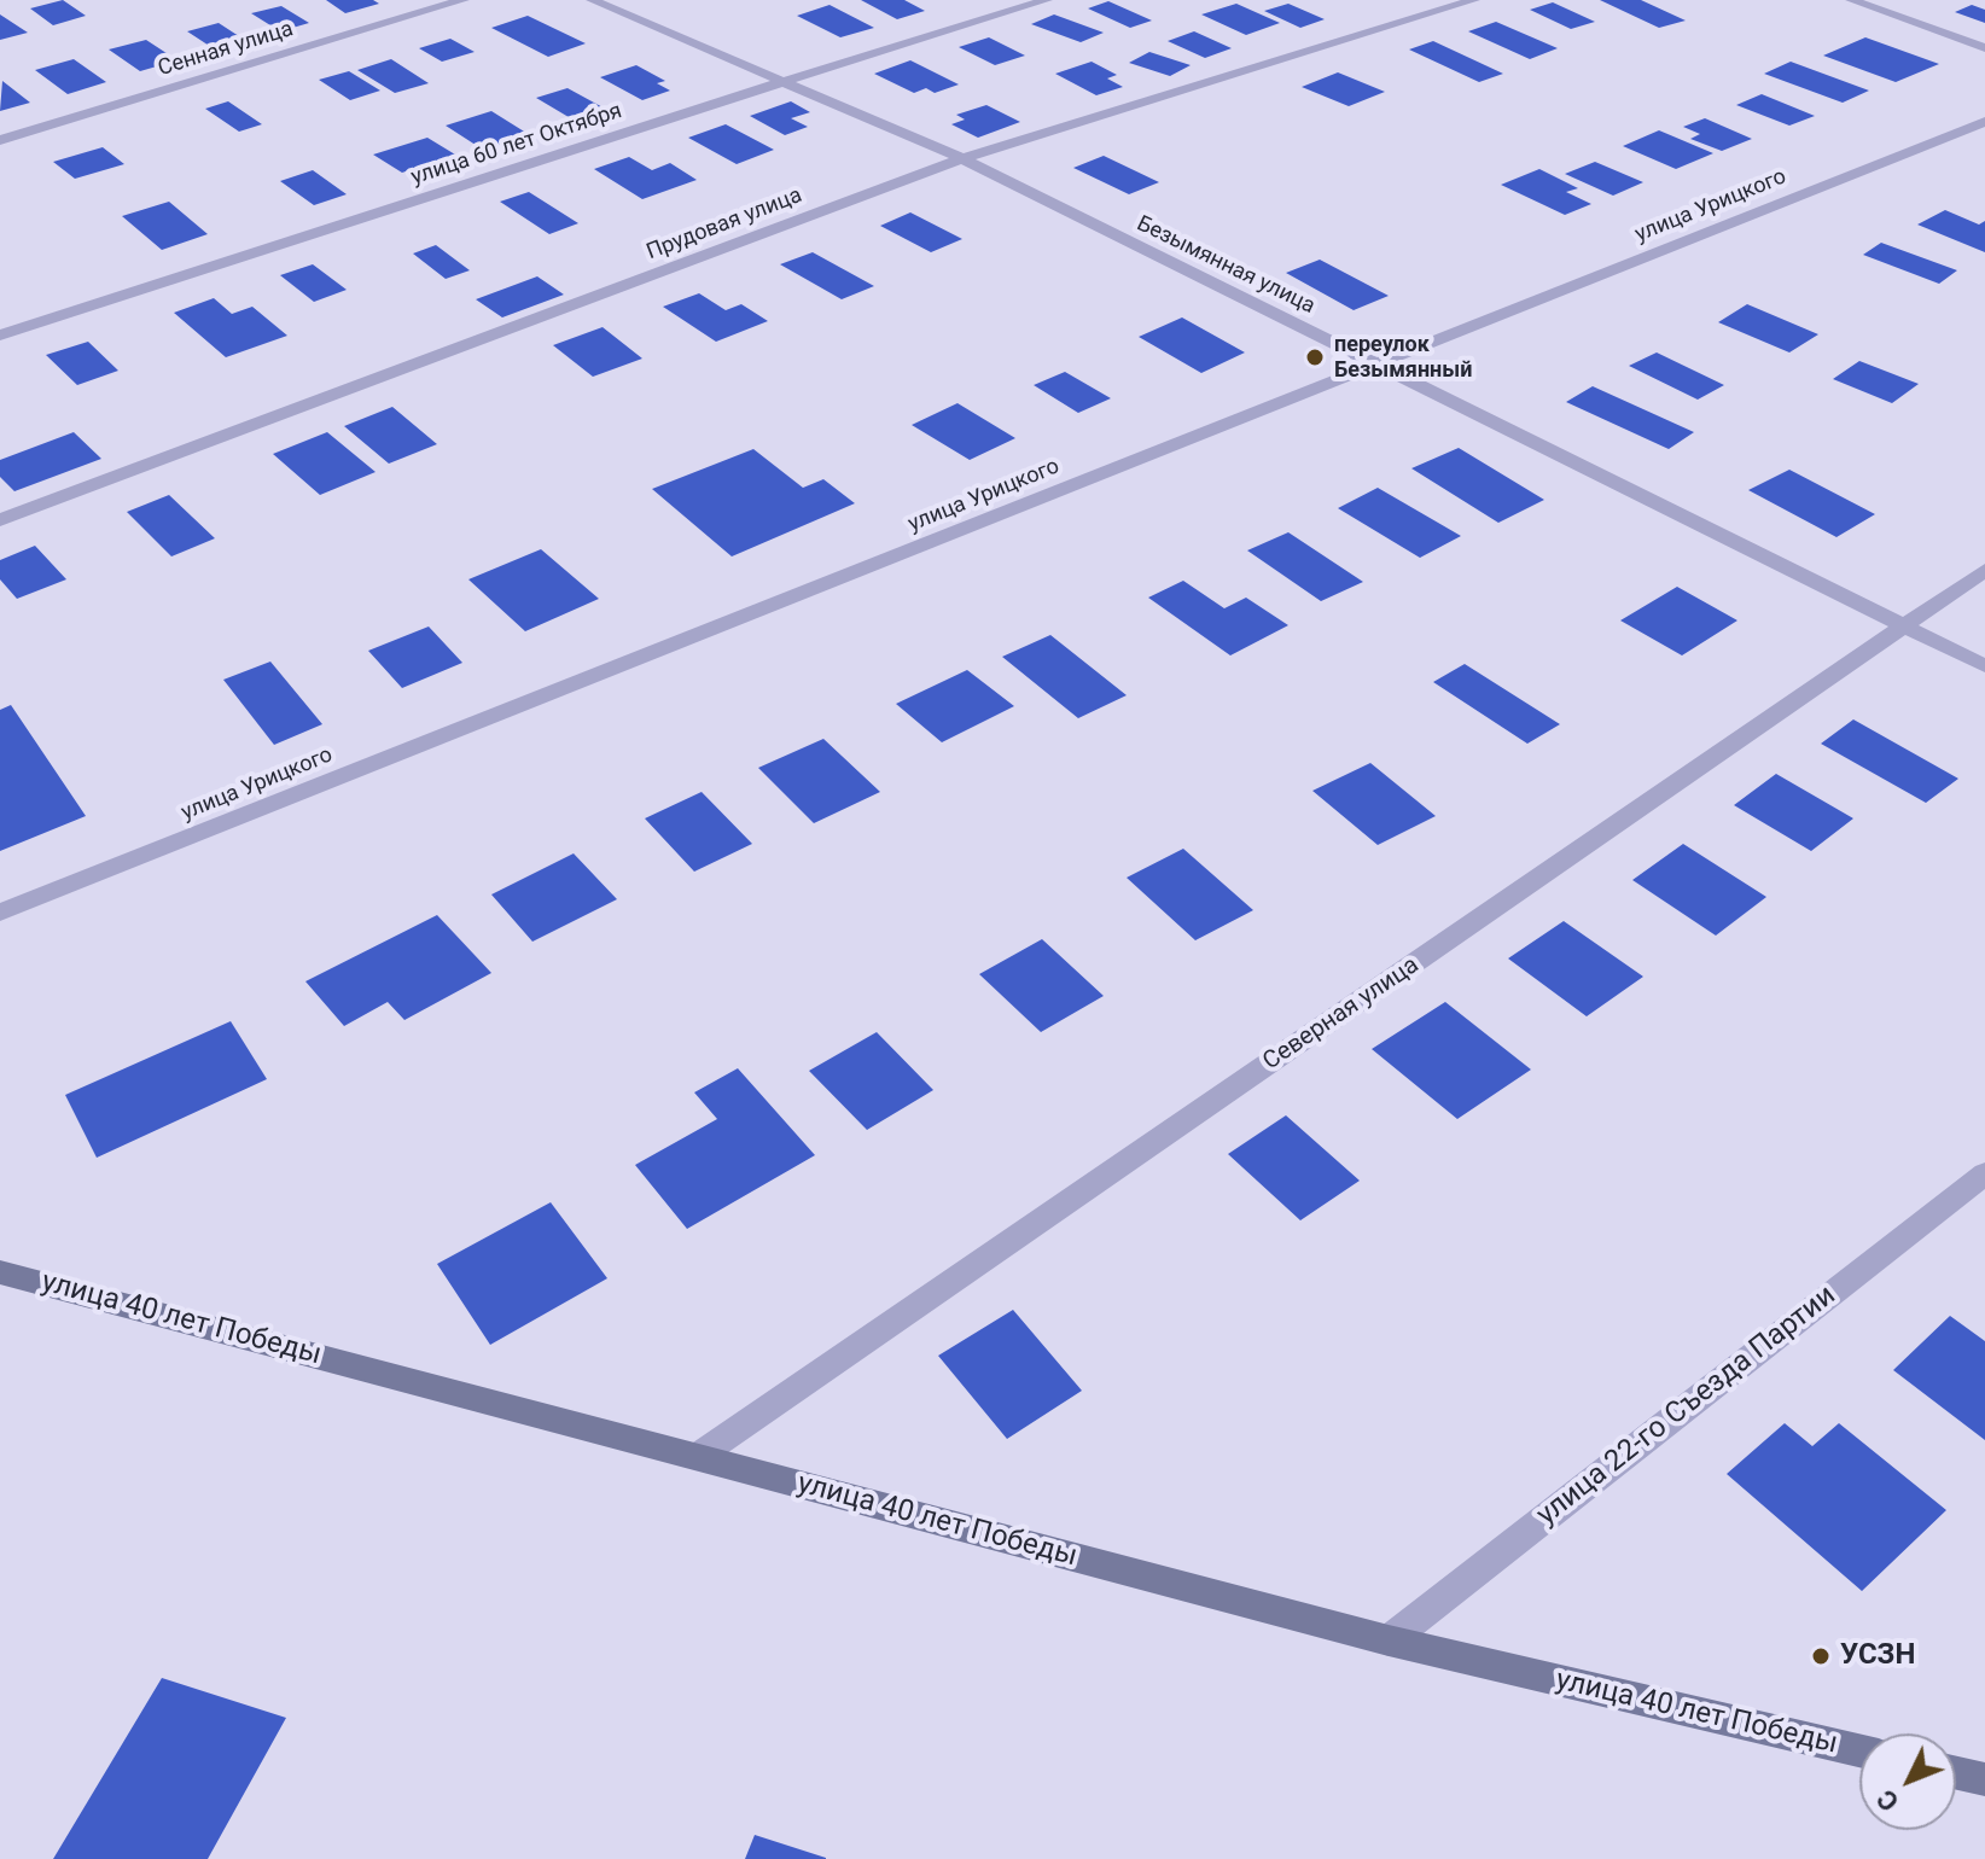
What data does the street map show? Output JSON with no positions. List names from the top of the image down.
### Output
{
  "streets": {
    "main road": ["улица 40 лет Победы"],
    "street": [
      "Сенная улица",
      "улица 60 лет Октября",
      "улица Урицкого",
      "Прудовая улица",
      "Безымянная улица",
      "Северная улица",
      "улица 22-го Съезда Партии"
    ]
  },
  "crossings": [
    ["улица 60 лет Октября", "Безымянная улица"],
    ["улица Урицкого", "Безымянная улица"],
    ["Прудовая улица", "Безымянная улица"],
    ["Безымянная улица", "Северная улица"],
    ["Северная улица", "улица 40 лет Победы"],
    ["улица 40 лет Победы", "улица 22-го Съезда Партии"]
  ],
  "places": ["переулок Безымянный", "УСЗН"],
  "north": "bottom left"
}
